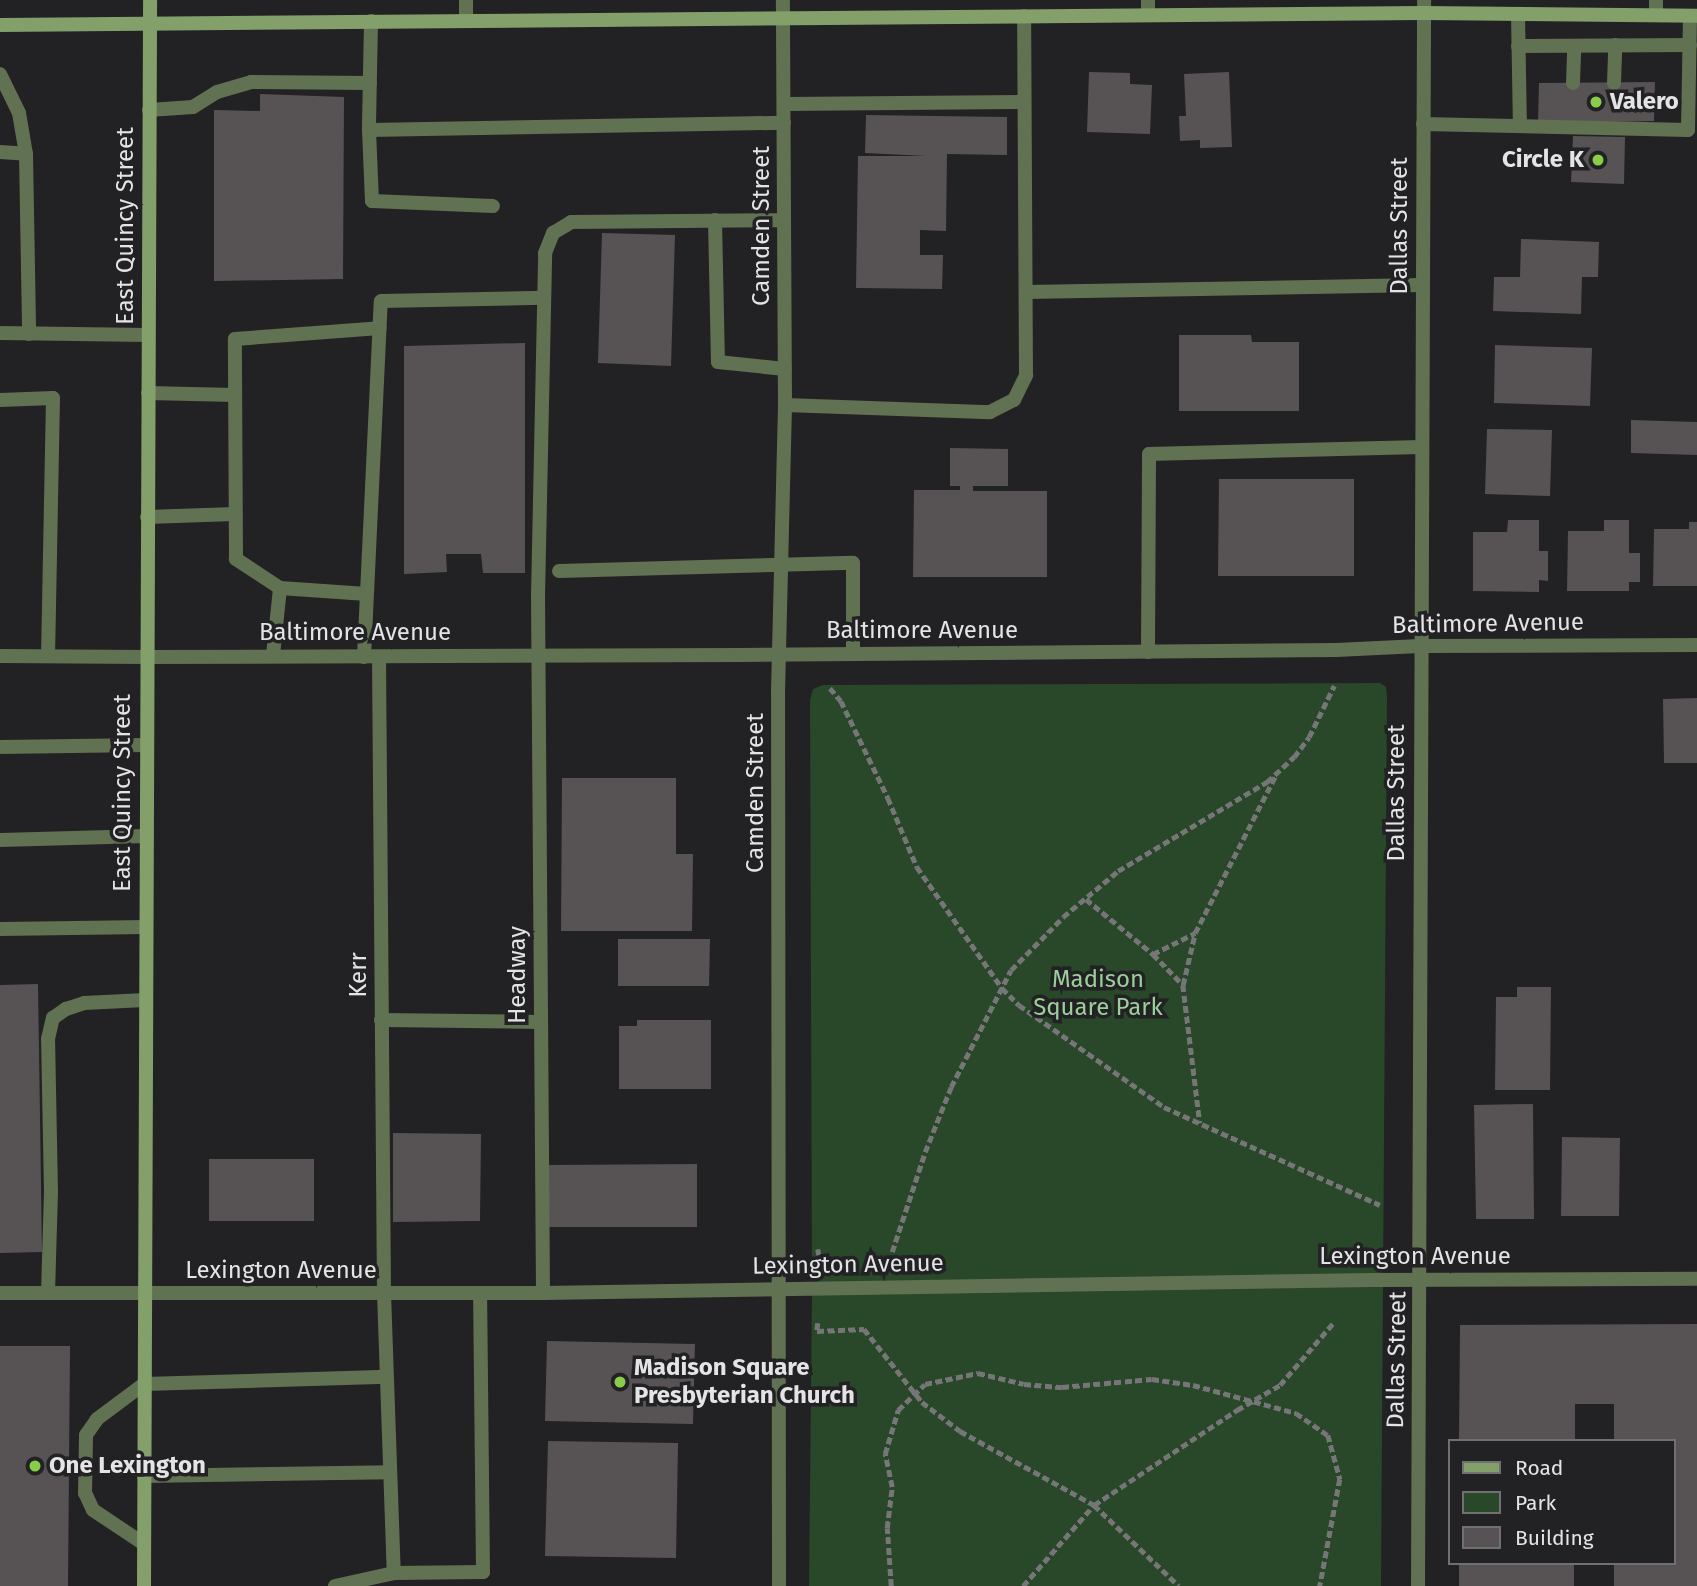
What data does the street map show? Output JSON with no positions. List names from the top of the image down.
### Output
{
  "streets": {
    "main road": ["East Quincy Street"],
    "street": [
      "Camden Street",
      "Dallas Street",
      "Baltimore Avenue",
      "Kerr",
      "Headway",
      "Lexington Avenue"
    ]
  },
  "crossings": [
    ["East Quincy Street", "Baltimore Avenue"],
    ["East Quincy Street", "Lexington Avenue"],
    ["Camden Street", "Baltimore Avenue"],
    ["Camden Street", "Headway"],
    ["Camden Street", "Lexington Avenue"],
    ["Dallas Street", "Baltimore Avenue"],
    ["Dallas Street", "Lexington Avenue"],
    ["Baltimore Avenue", "Kerr"],
    ["Baltimore Avenue", "Headway"],
    ["Kerr", "Headway"],
    ["Kerr", "Lexington Avenue"],
    ["Headway", "Lexington Avenue"]
  ],
  "parks": ["Madison Square Park"],
  "places": [
    "Valero",
    "Circle K",
    "Madison Square Presbyterian Church",
    "One Lexington"
  ],
  "legend": ["Road", "Park", "Building"]
}
